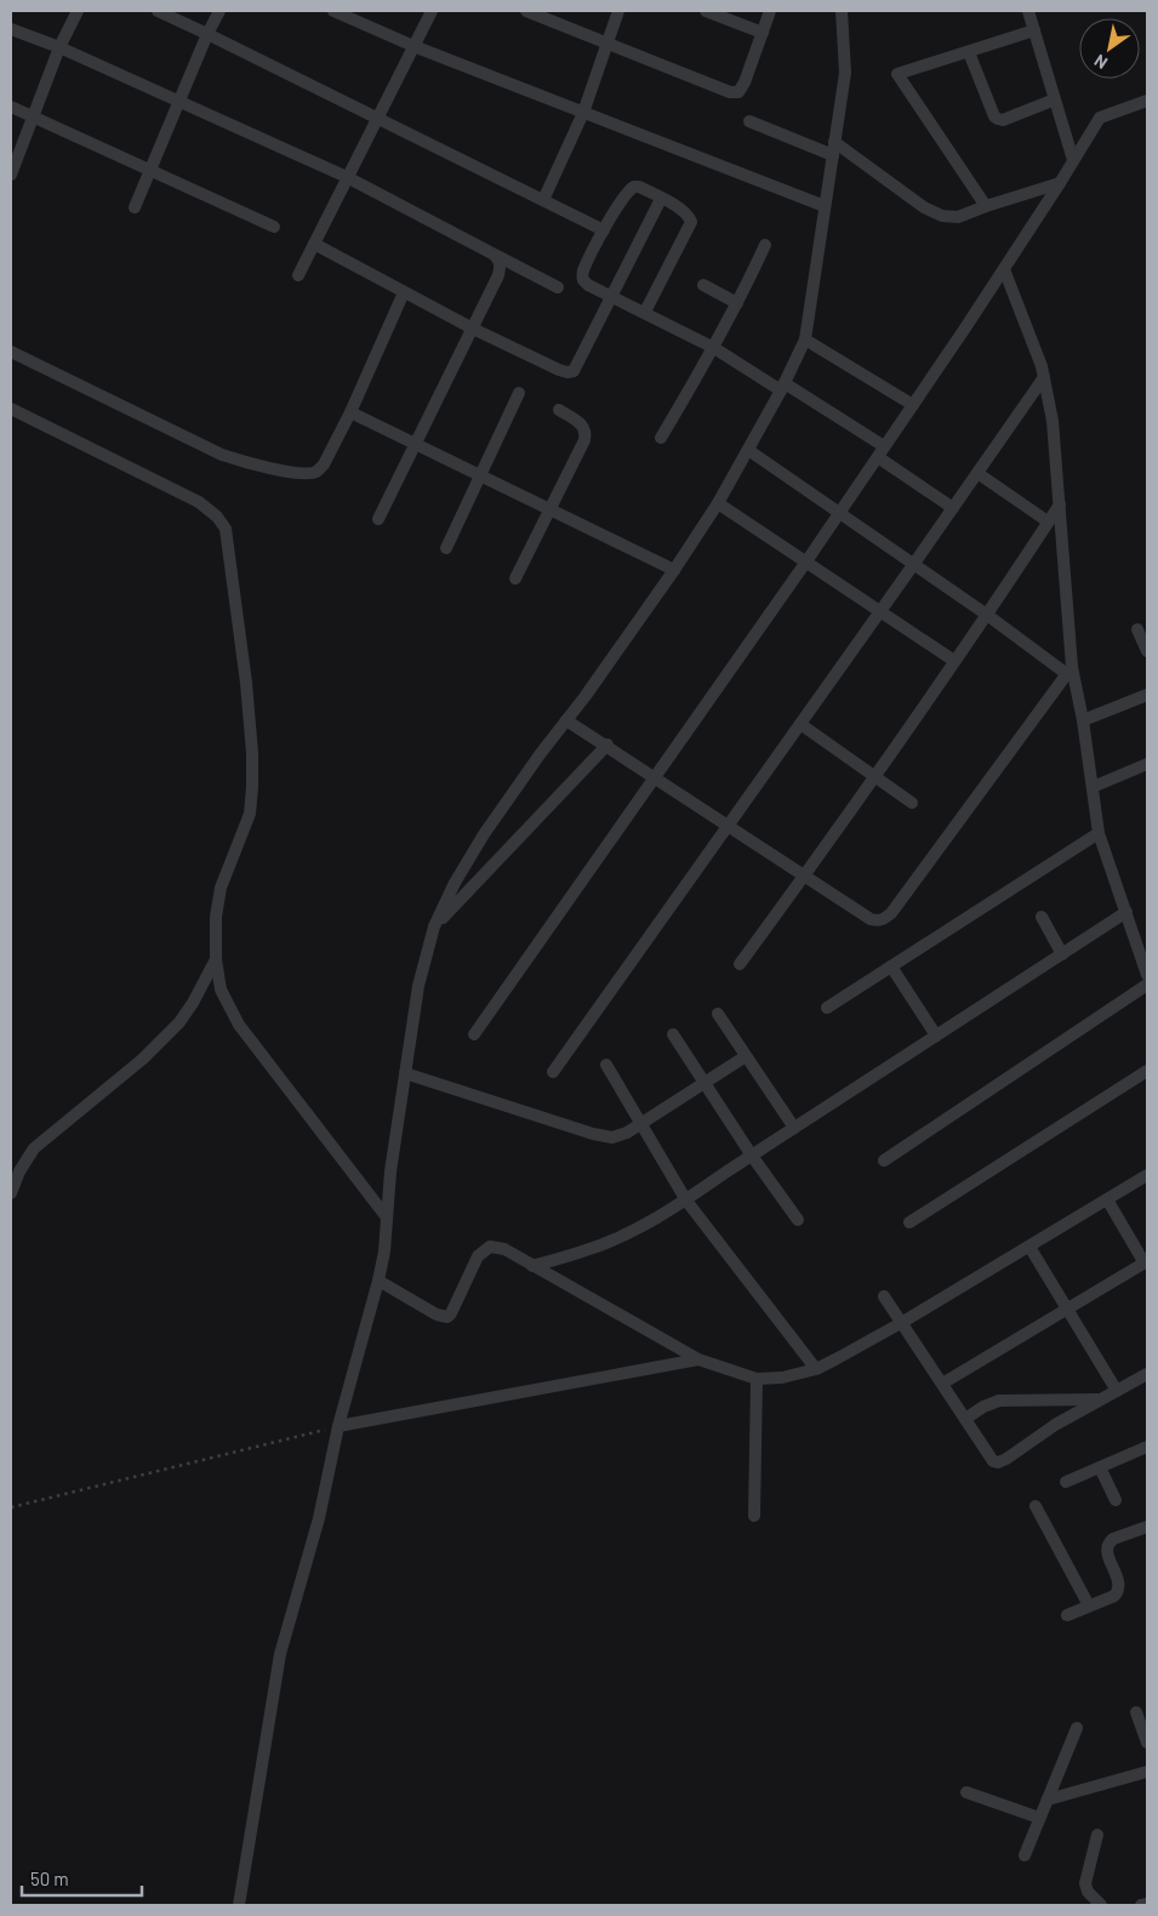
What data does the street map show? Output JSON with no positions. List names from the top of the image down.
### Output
{
  "scale_bar": "50 m",
  "north": "bottom left"
}
